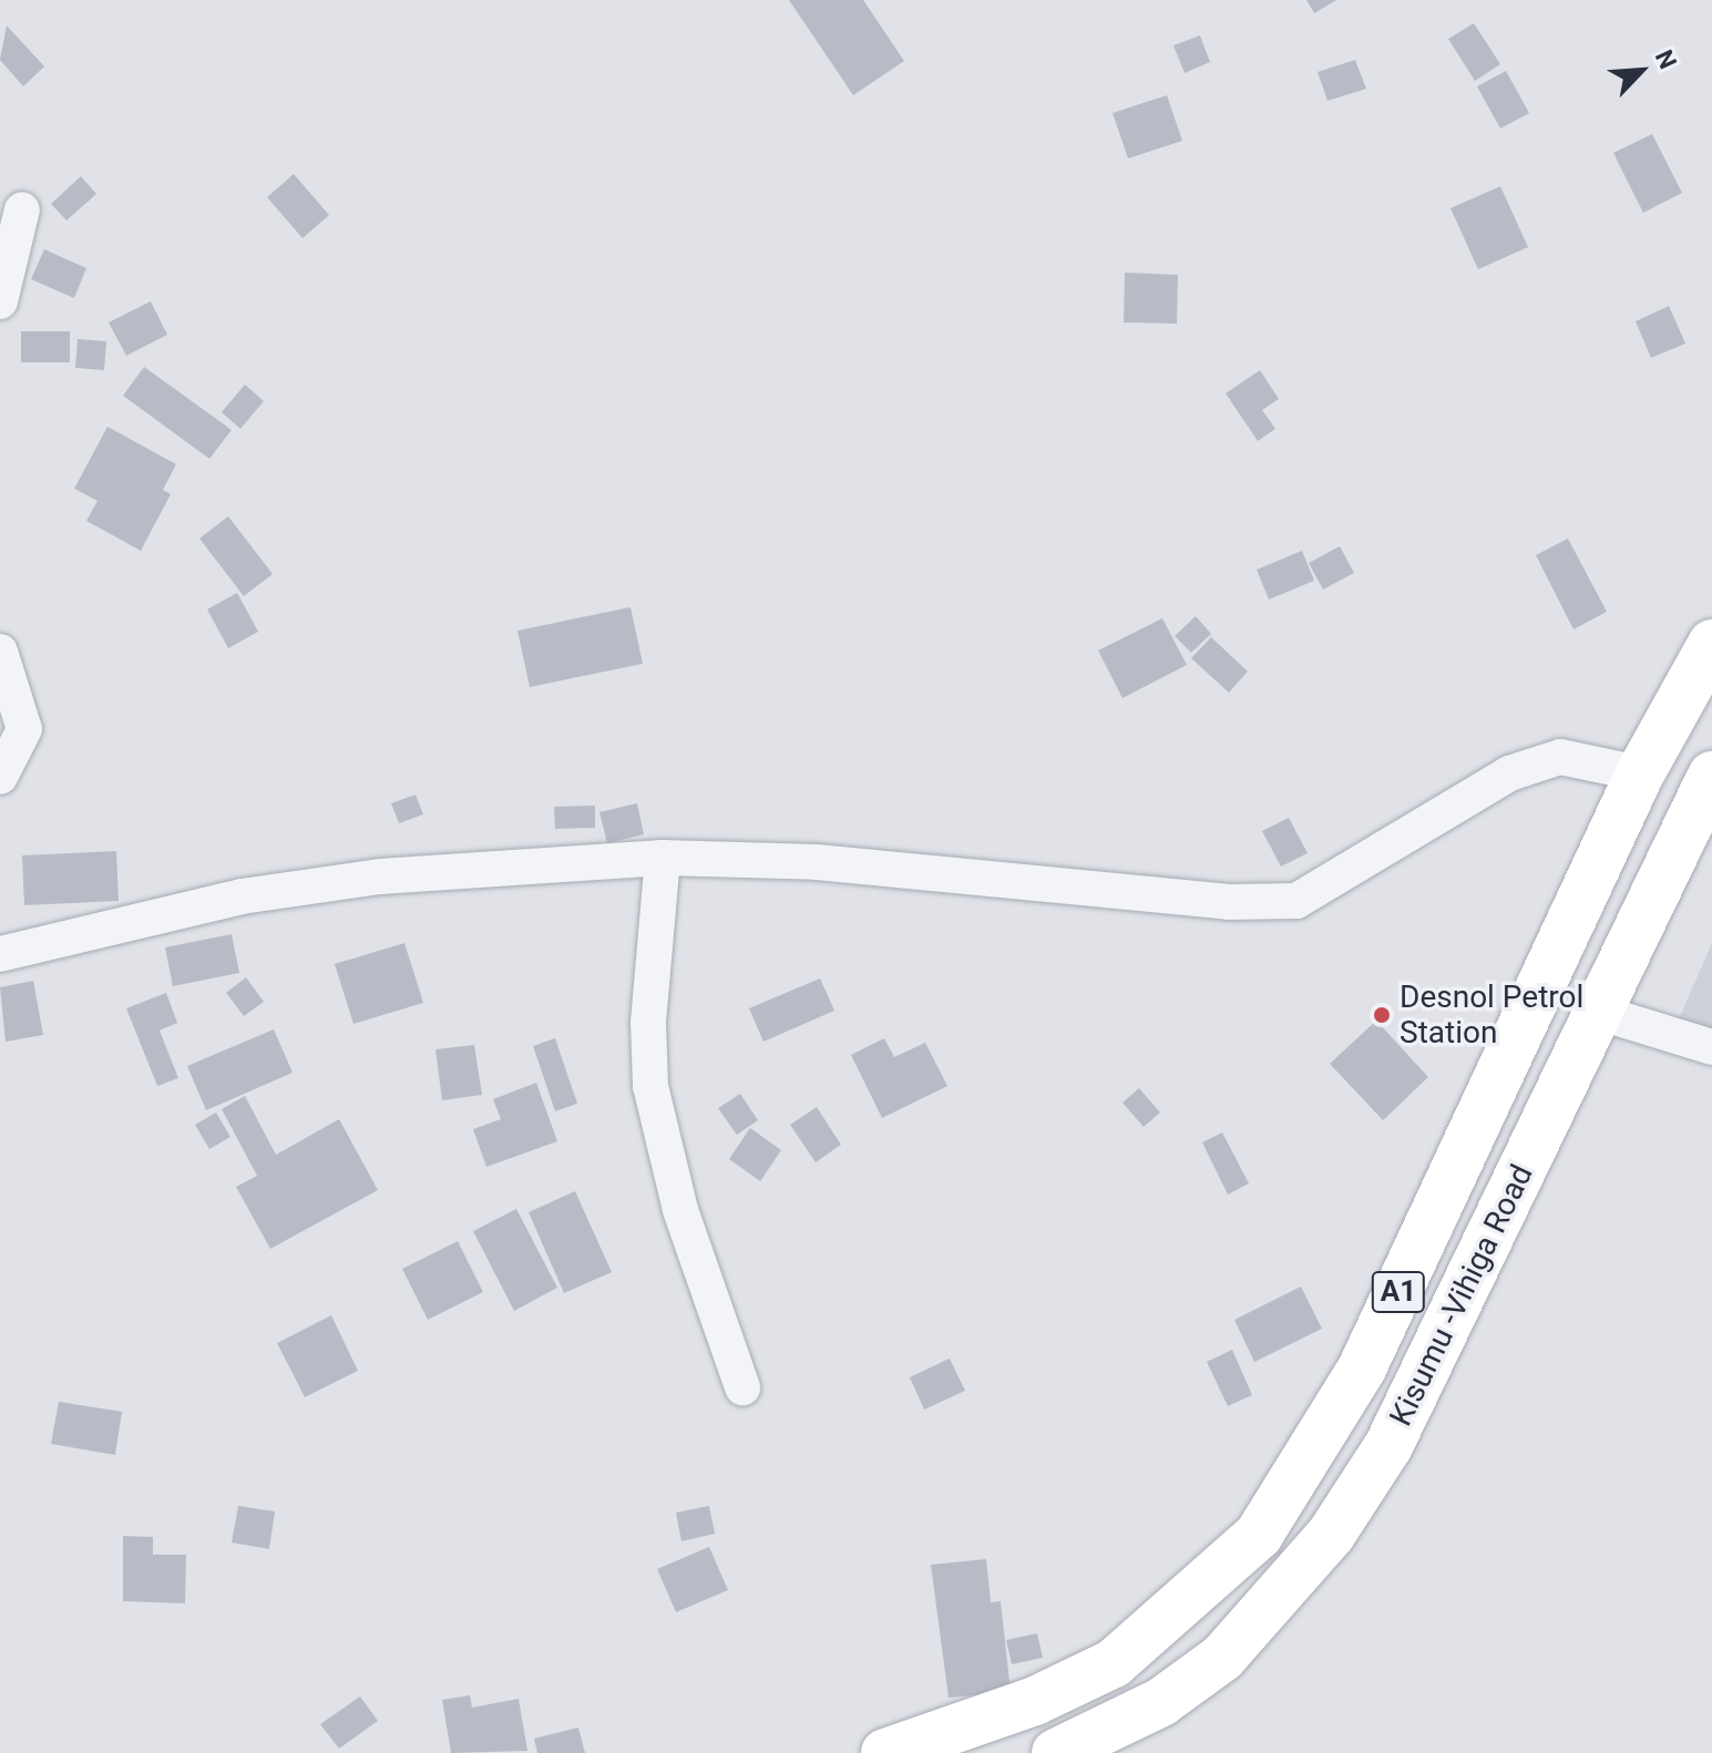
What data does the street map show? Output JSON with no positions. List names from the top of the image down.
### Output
{
  "streets": {
    "highway": ["A1", "Kisumu -Vihiga Road"]
  },
  "places": ["Desnol Petrol Station"],
  "north": "top right"
}
